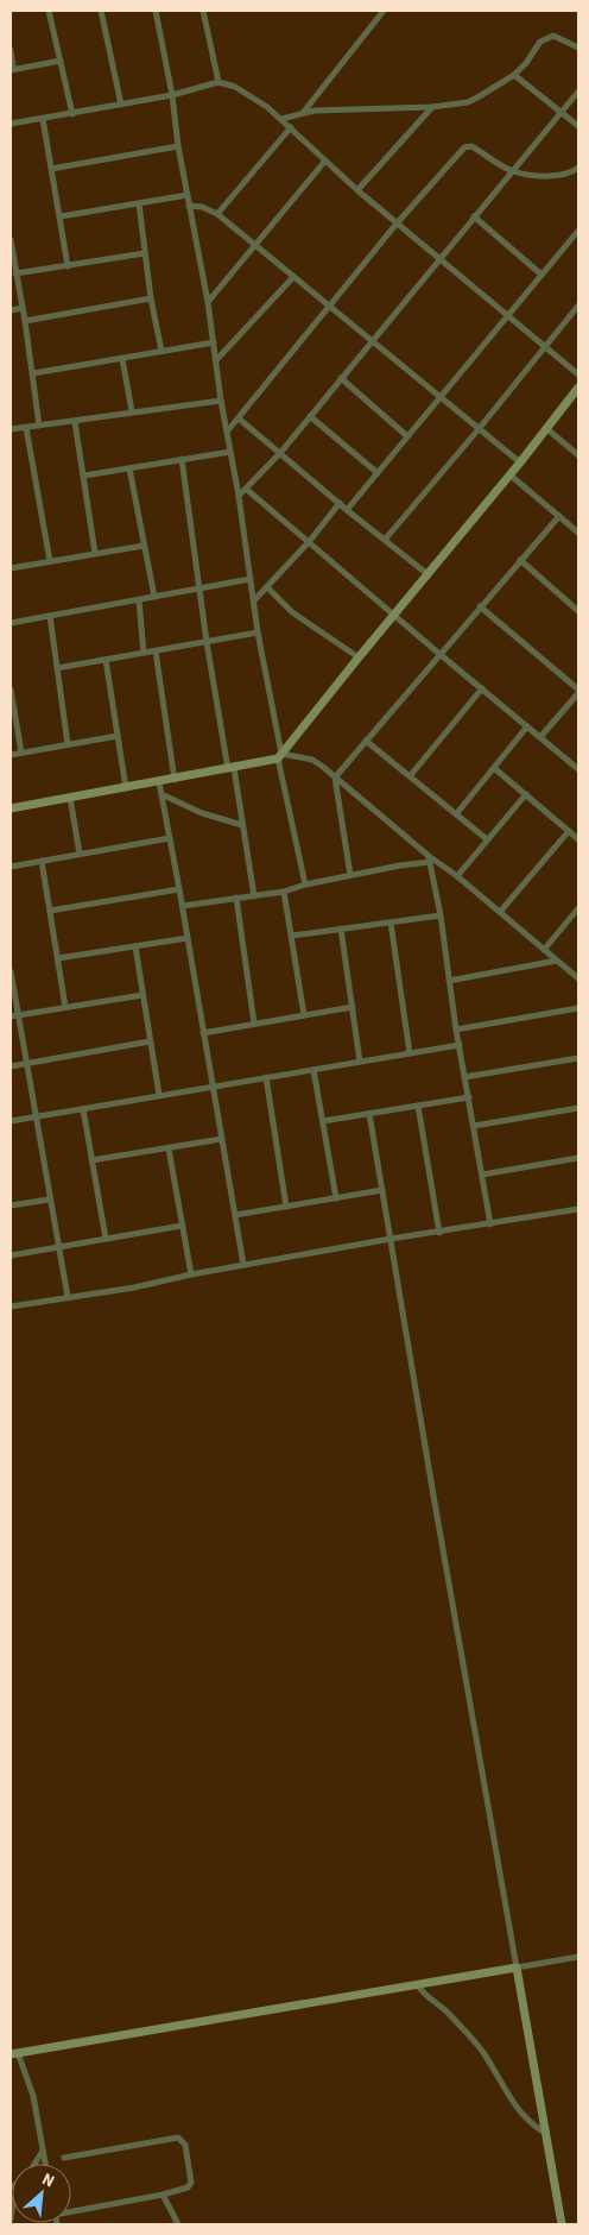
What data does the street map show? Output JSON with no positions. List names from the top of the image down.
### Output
{
  "north": "top right"
}
